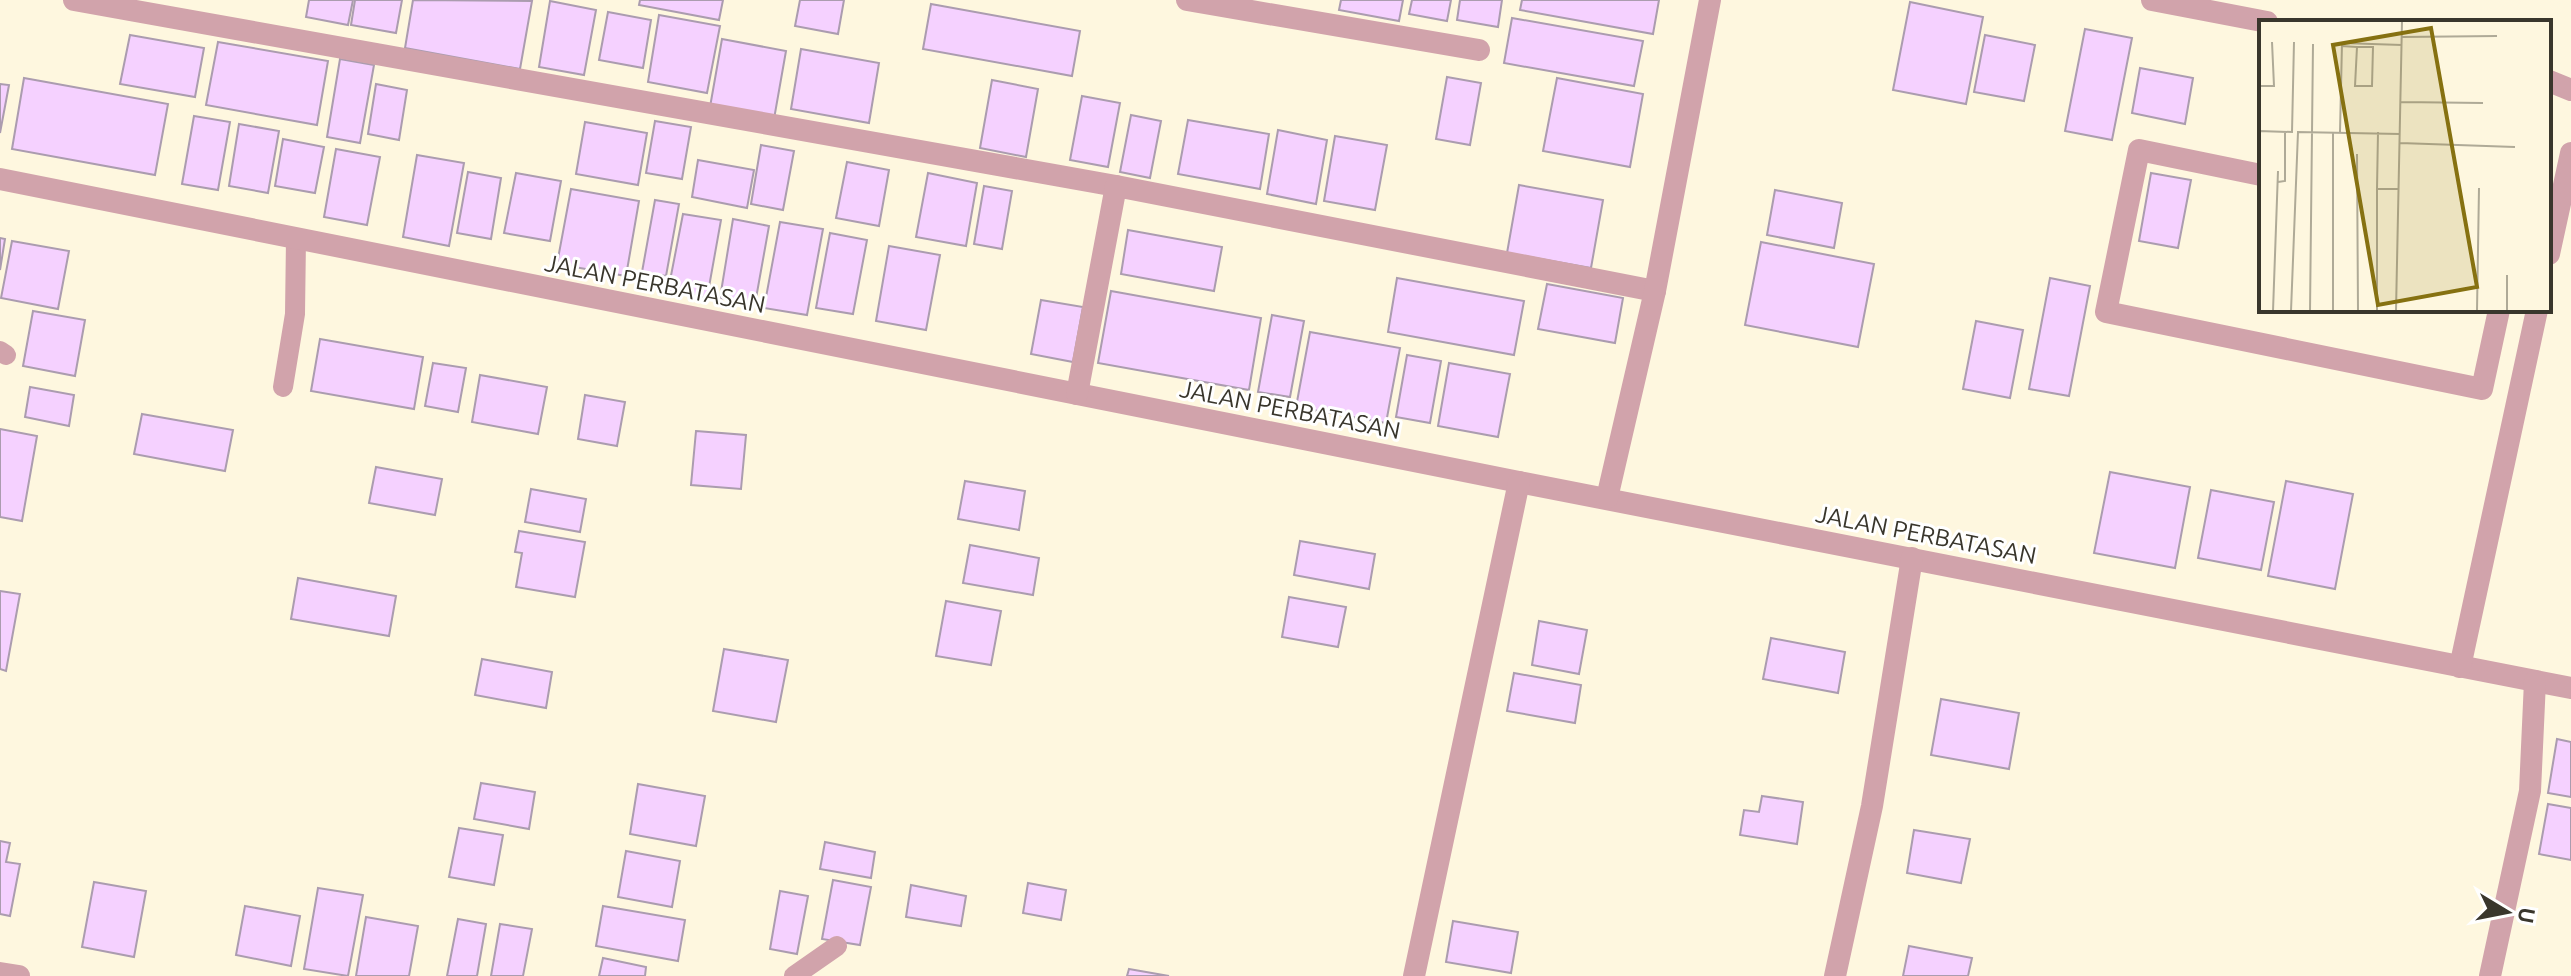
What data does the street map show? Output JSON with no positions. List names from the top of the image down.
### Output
{
  "streets": {
    "street": ["JALAN PERBATASAN"]
  },
  "north": "right"
}
